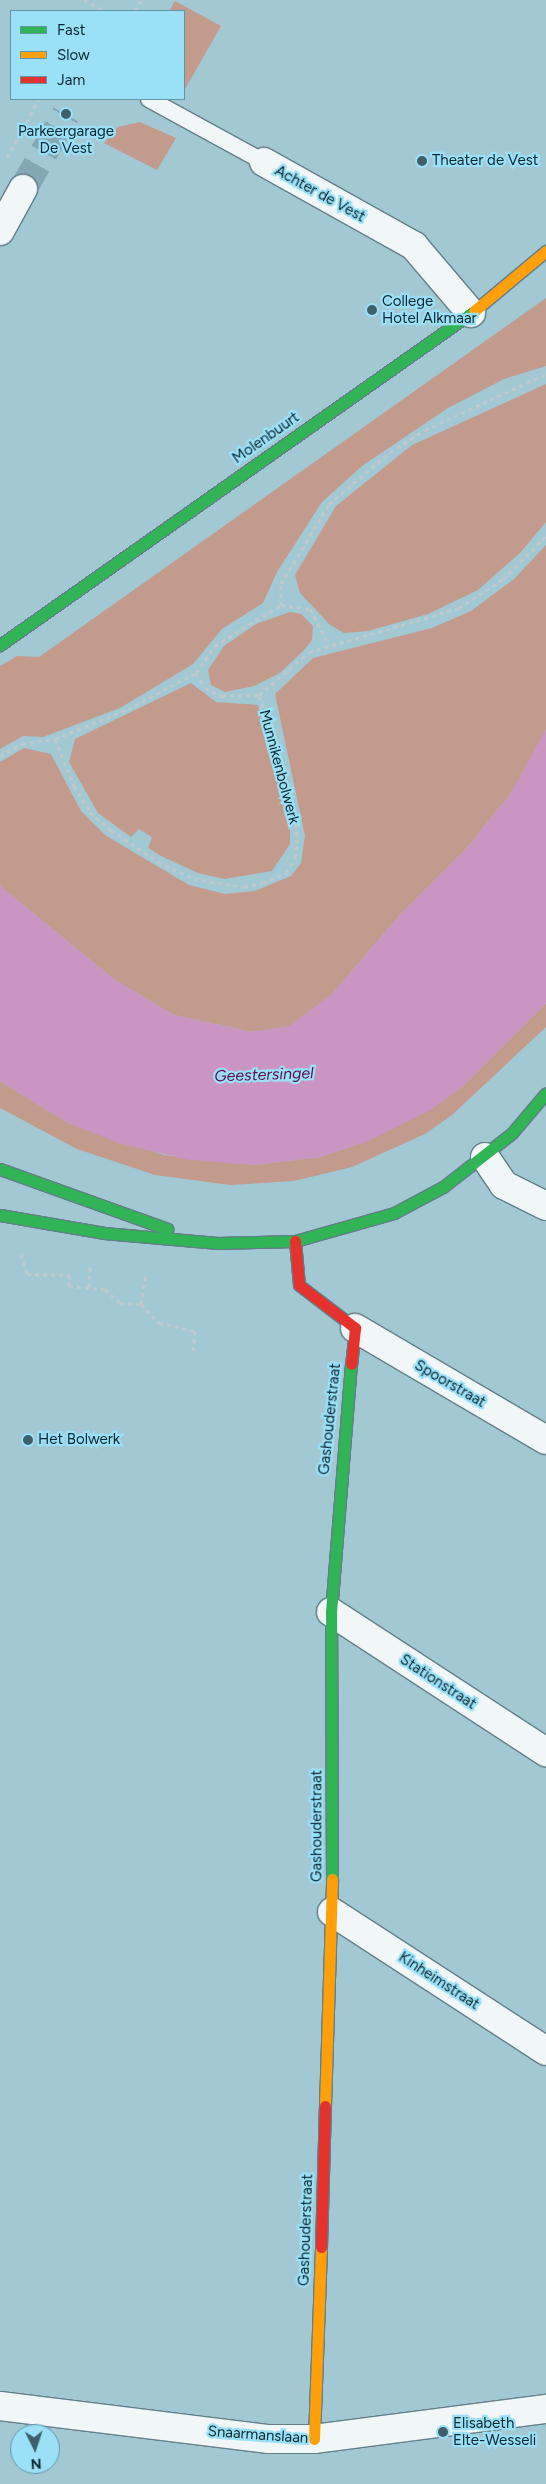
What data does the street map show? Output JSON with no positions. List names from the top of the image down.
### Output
{
  "streets": {
    "street": [
      "Achter de Vest",
      "Molenbuurt",
      "Spoorstraat",
      "Gashouderstraat",
      "Stationstraat",
      "Kinheimstraat",
      "Snaarmanslaan"
    ],
    "path": ["Munnikenbolwerk"]
  },
  "crossings": [
    ["Achter de Vest", "Molenbuurt"],
    ["Spoorstraat", "Gashouderstraat"],
    ["Gashouderstraat", "Stationstraat"],
    ["Gashouderstraat", "Kinheimstraat"],
    ["Gashouderstraat", "Snaarmanslaan"]
  ],
  "water": ["Geestersingel"],
  "places": [
    "Parkeergarage De Vest",
    "Theater de Vest",
    "College Hotel Alkmaar",
    "Het Bolwerk",
    "Elisabeth Elte-Wesseli"
  ],
  "legend": ["Fast", "Slow", "Jam"],
  "north": "bottom"
}
